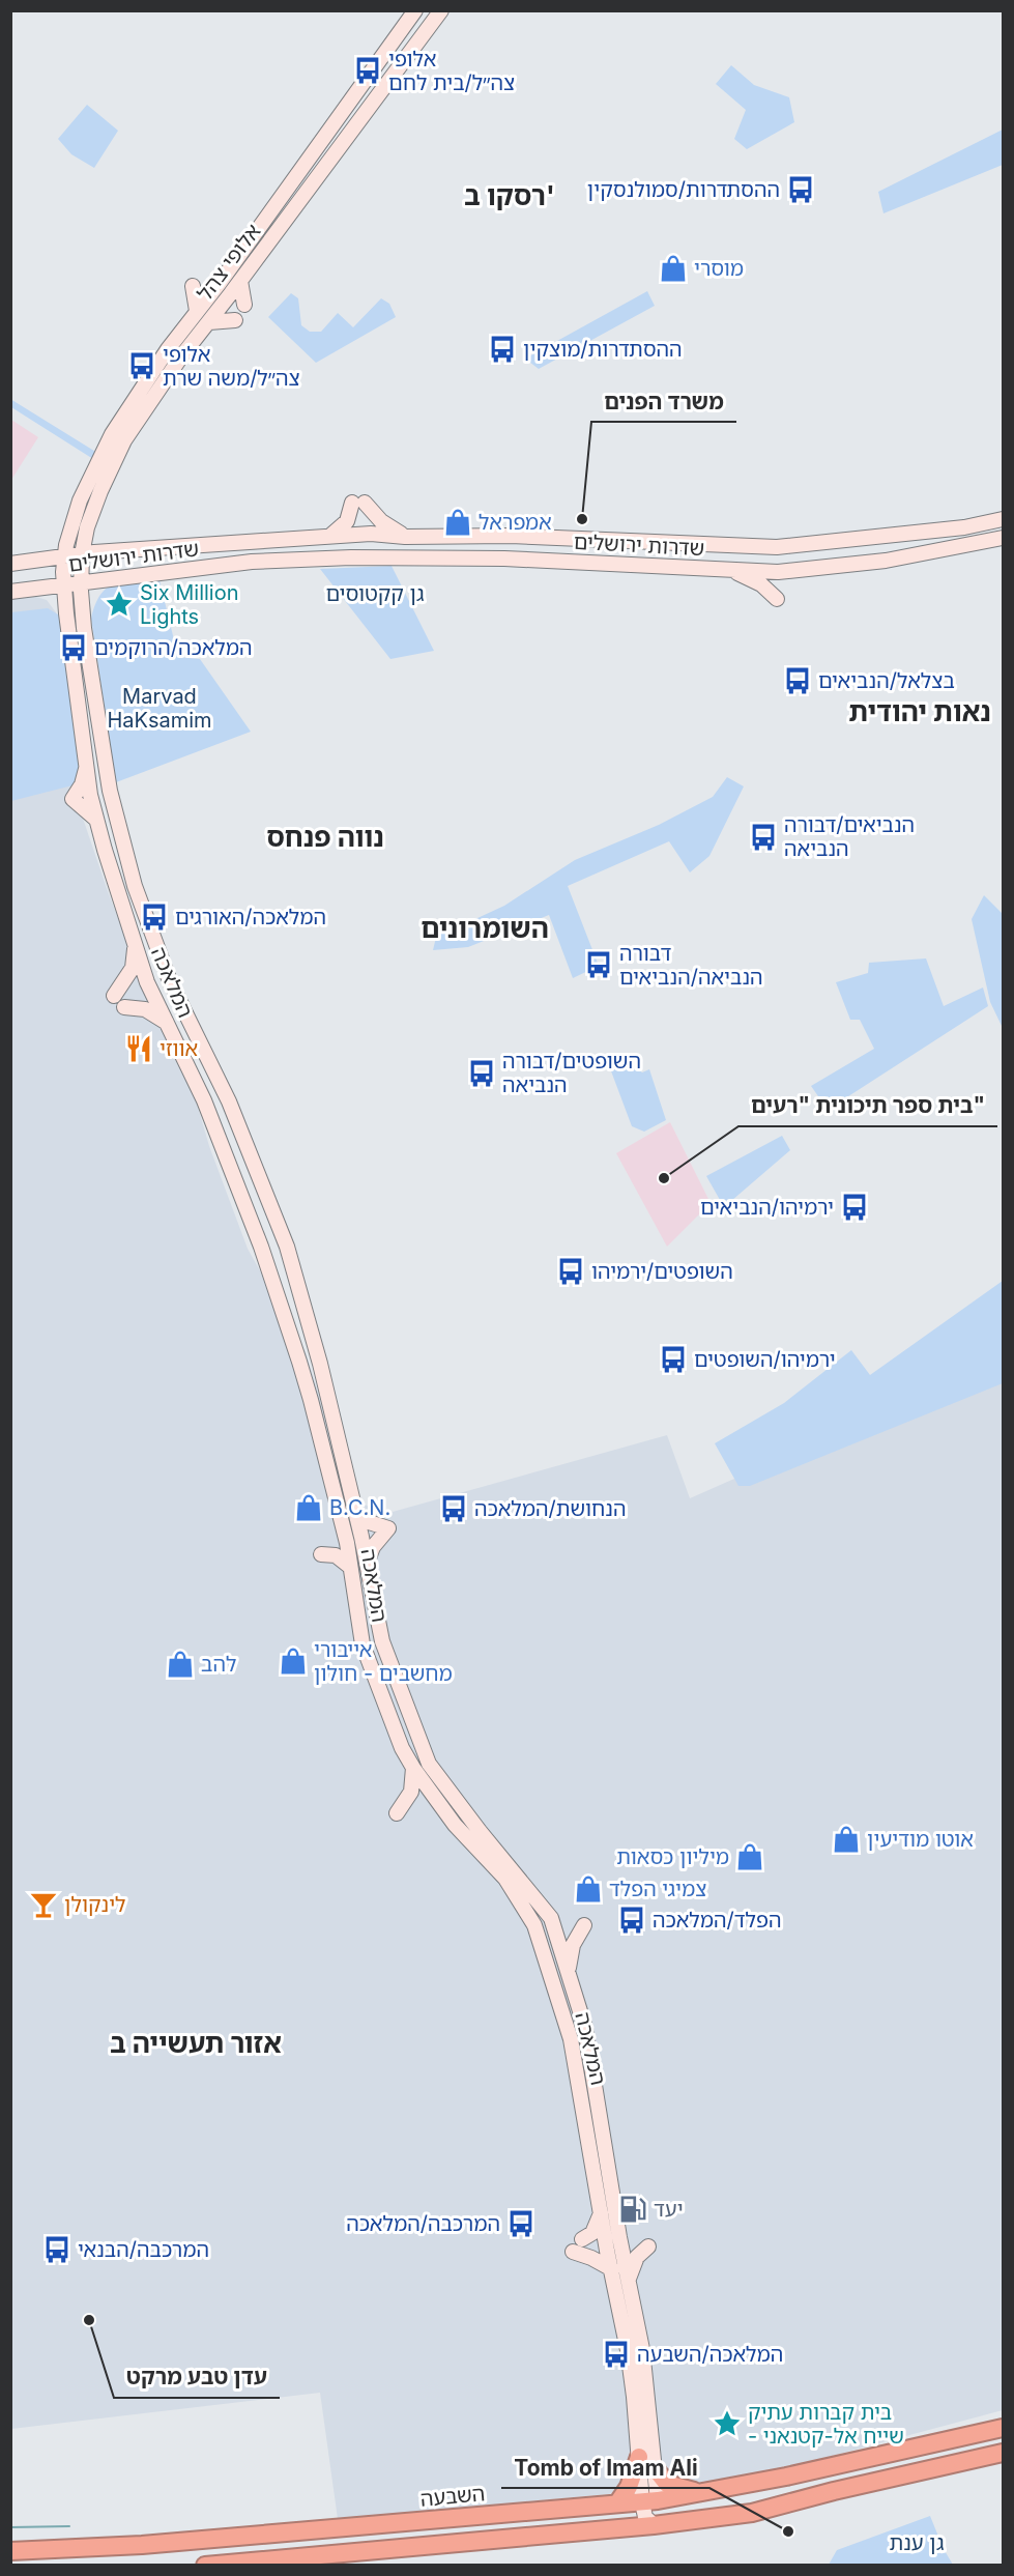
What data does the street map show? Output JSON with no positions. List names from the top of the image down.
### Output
{
  "streets": {
    "highway": ["השבעה"],
    "main road": ["אלופי צהל", "שדרות ירושלים", "המלאכה"]
  },
  "crossings": [
    ["אלופי צהל", "שדרות ירושלים"],
    ["אלופי צהל", "המלאכה"],
    ["שדרות ירושלים", "המלאכה"],
    ["המלאכה", "השבעה"]
  ],
  "districts": [
    "רסקו ב'",
    "נאות יהודית",
    "נווה פנחס",
    "השומרונים",
    "אזור תעשייה ב"
  ],
  "parks": ["גן קקטוסים", "Marvad HaKsamim", "גן ענת"],
  "places": {
    "bus stop": [
      "אלופי צה״ל/בית לחם",
      "ההסתדרות/סמולנסקין",
      "ההסתדרות/מוצקין",
      "אלופי צה״ל/משה שרת",
      "המלאכה/הרוקמים",
      "בצלאל/הנביאים",
      "הנביאים/דבורה הנביאה",
      "המלאכה/האורגים",
      "דבורה הנביאה/הנביאים",
      "השופטים/דבורה הנביאה",
      "ירמיהו/הנביאים",
      "השופטים/ירמיהו",
      "ירמיהו/השופטים",
      "הנחושת/המלאכה",
      "הפלד/המלאכה",
      "המרכבה/המלאכה",
      "המרכבה/הבנאי",
      "המלאכה/השבעה"
    ],
    "shop": [
      "מוסרי",
      "אמפראל",
      "B.C.N.",
      "אייבורי מחשבים - חולון",
      "להב",
      "אוטו מודיעין",
      "מיליון כסאות",
      "צמיגי הפלד"
    ],
    "other": [
      "משרד הפנים",
      "בית ספר תיכונית \"רעים\"",
      "עדן טבע מרקט",
      "Tomb of Imam Ali"
    ],
    "place": ["Six Million Lights", "בית קברות עתיק - שייח אל-קטנאני"],
    "restaurant": ["אווזי"],
    "bar": ["לינקולן"],
    "fuel station": ["יעד"]
  }
}
